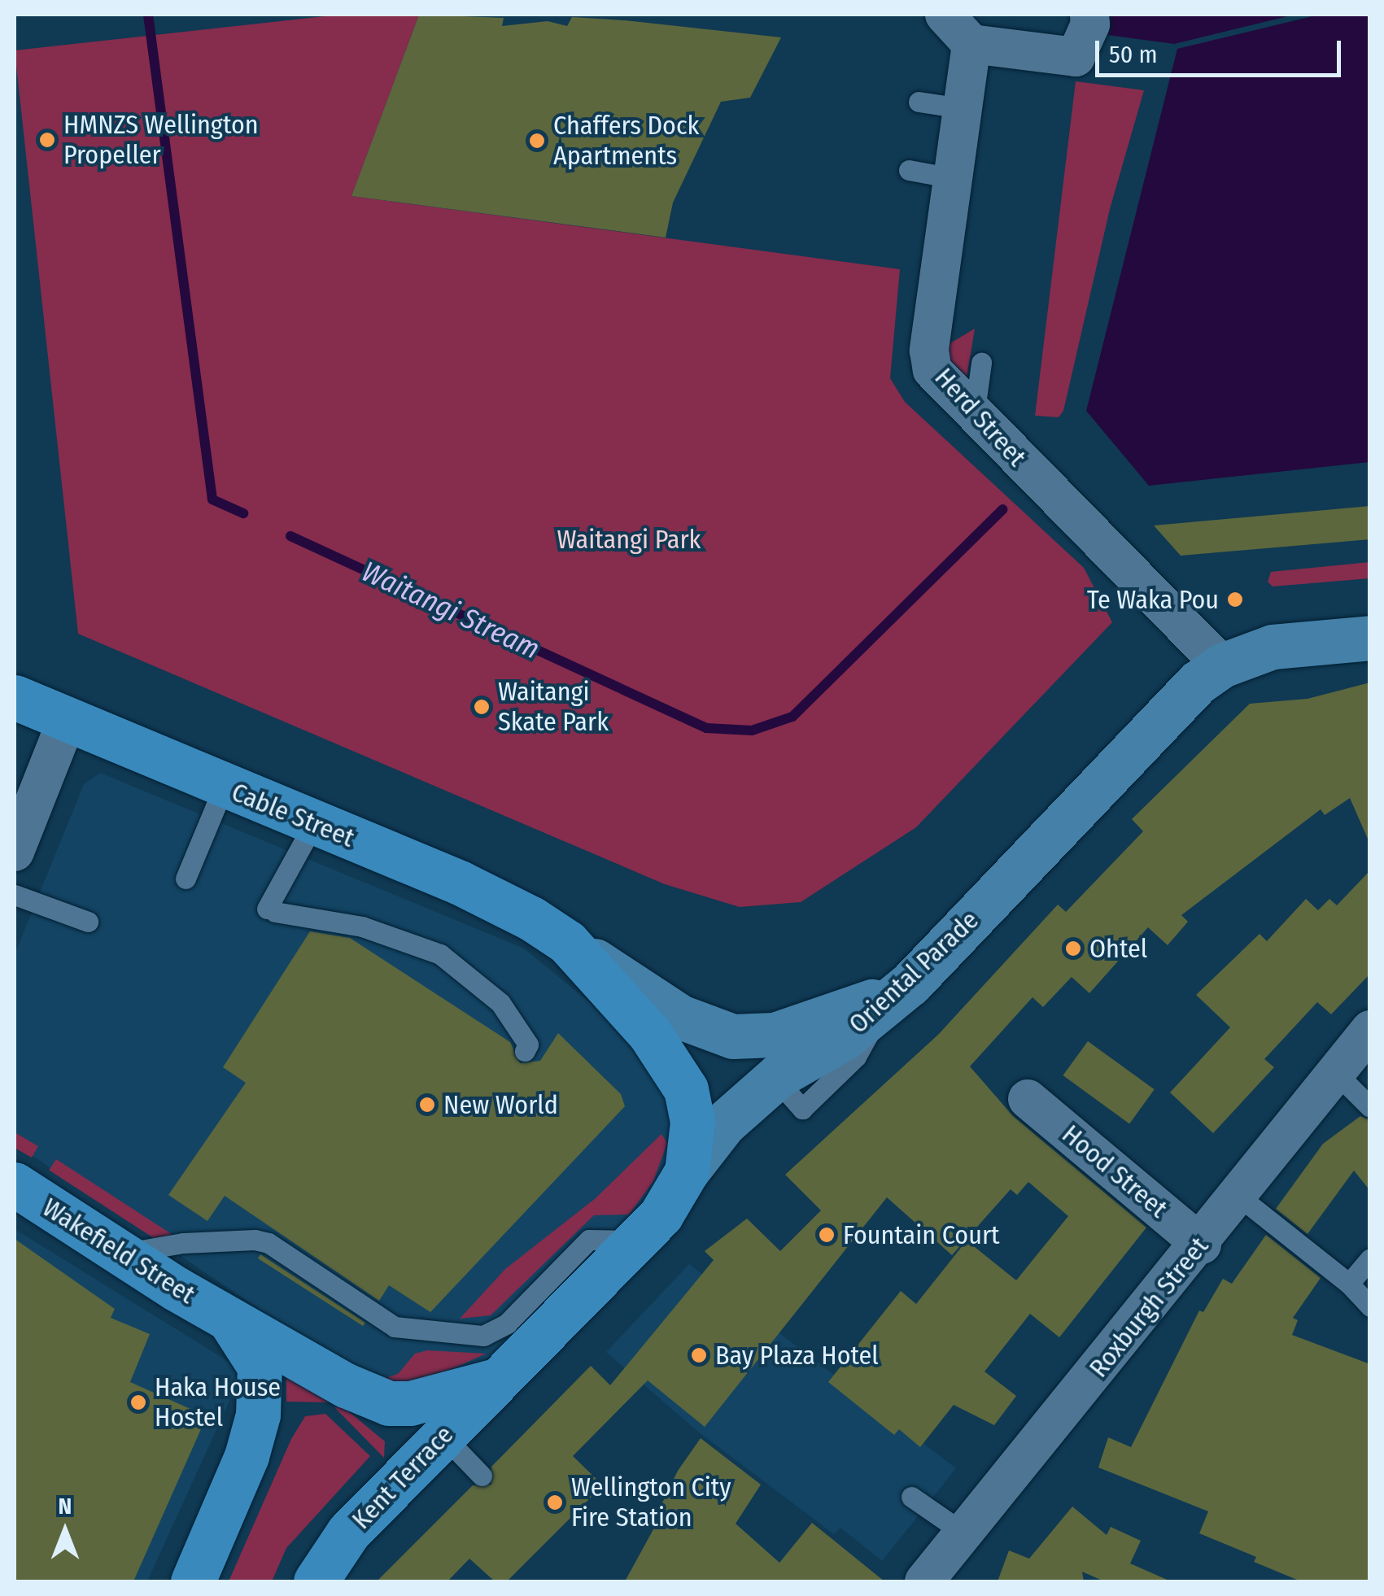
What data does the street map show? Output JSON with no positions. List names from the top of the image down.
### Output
{
  "streets": {
    "main road": [
      "Cable Street",
      "Oriental Parade",
      "Wakefield Street",
      "Kent Terrace"
    ],
    "street": ["Herd Street", "Hood Street", "Roxburgh Street"]
  },
  "crossings": [
    ["Herd Street", "Oriental Parade"],
    ["Cable Street", "Oriental Parade"],
    ["Oriental Parade", "Kent Terrace"],
    ["Hood Street", "Roxburgh Street"]
  ],
  "water": ["Waitangi Stream"],
  "parks": ["Waitangi Park"],
  "places": [
    "HMNZS Wellington Propeller",
    "Chaffers Dock Apartments",
    "Te Waka Pou",
    "Waitangi Skate Park",
    "Ohtel",
    "New World",
    "Fountain Court",
    "Bay Plaza Hotel",
    "Haka House Hostel",
    "Wellington City Fire Station"
  ],
  "scale_bar": "50 m",
  "north": "top"
}
